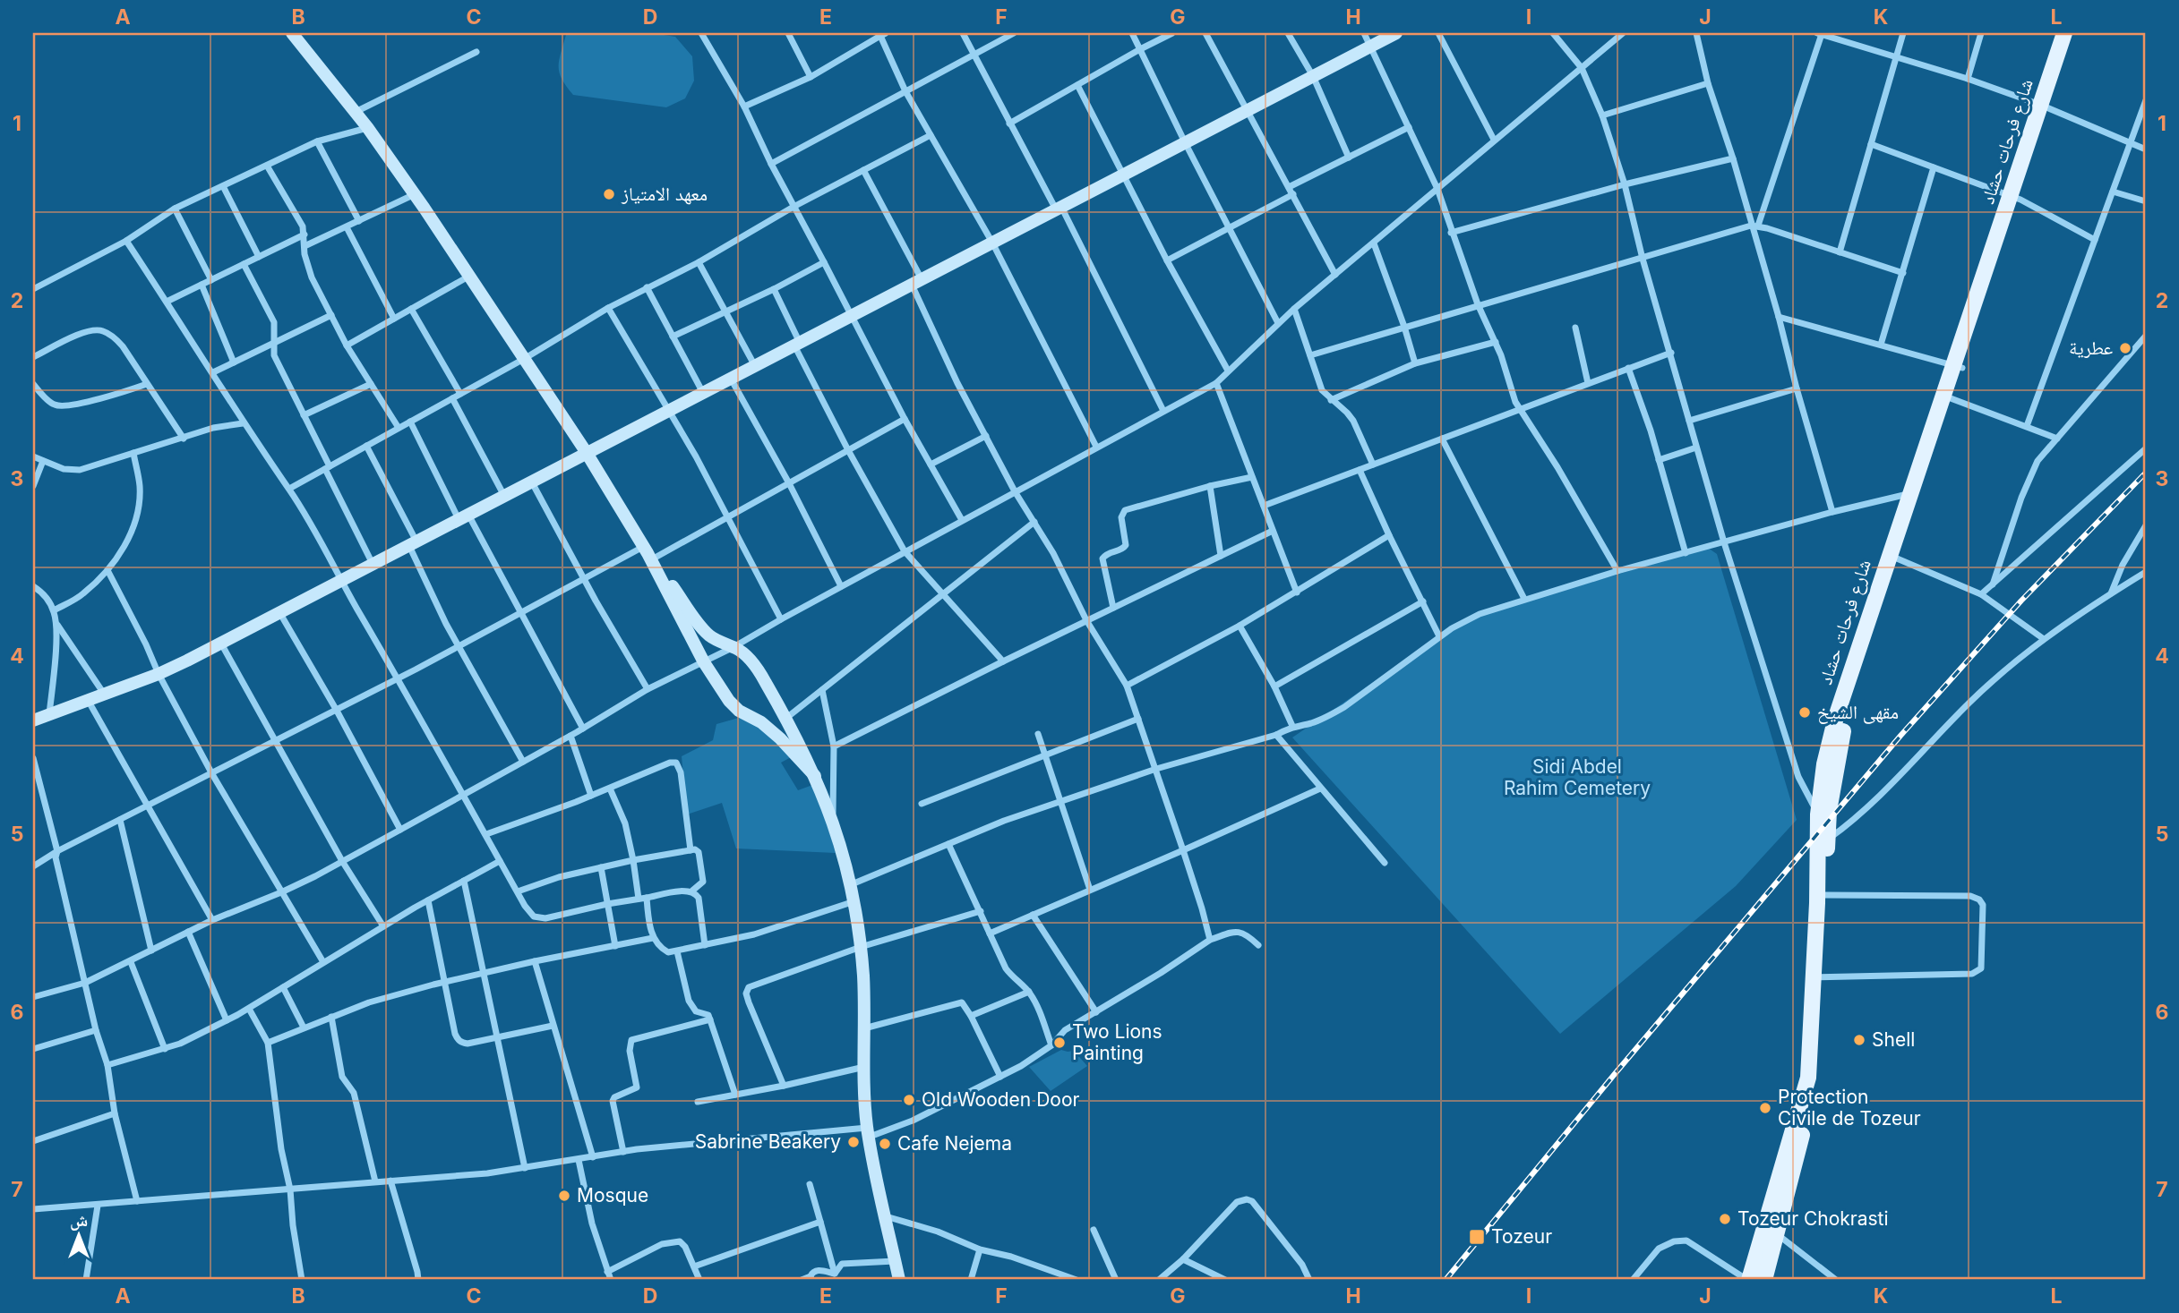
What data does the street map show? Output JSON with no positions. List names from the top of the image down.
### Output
{
  "streets": {
    "main road": ["شارع فرحات حشاد"]
  },
  "parks": ["Sidi Abdel Rahim Cemetery"],
  "places": {
    "other": [
      "معهد الامتياز",
      "عطرية",
      "مقهى الشيخ",
      "Shell",
      "Two Lions Painting",
      "Old Wooden Door",
      "Protection Civile de Tozeur",
      "Sabrine Beakery",
      "Cafe Nejema",
      "Mosque",
      "Tozeur Chokrasti"
    ],
    "transit": ["Tozeur"]
  },
  "north": "top",
  "grid": {
    "columns": [
      "A",
      "B",
      "C",
      "D",
      "E",
      "F",
      "G",
      "H",
      "I",
      "J",
      "K",
      "L"
    ],
    "rows": [
      "1",
      "2",
      "3",
      "4",
      "5",
      "6",
      "7"
    ]
  }
}
